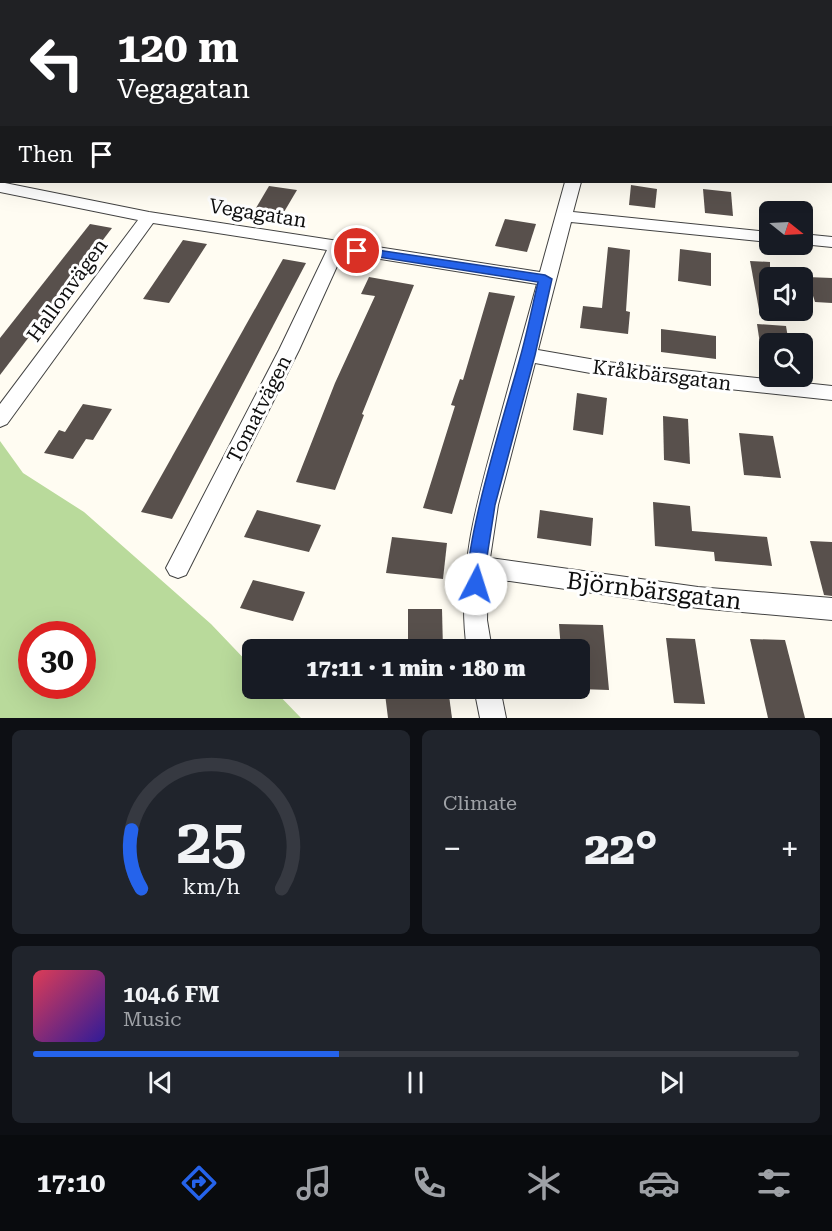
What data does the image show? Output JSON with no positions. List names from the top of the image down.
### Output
{
  "streets": {
    "street": [
      "Vegagatan",
      "Hallonvägen",
      "Kråkbärsgatan",
      "Tomatvägen",
      "Björnbärsgatan"
    ]
  },
  "crossings": [
    ["Vegagatan", "Hallonvägen"],
    ["Vegagatan", "Tomatvägen"]
  ],
  "north": "right",
  "page": {
    "turn": ["120 m", "Vegagatan"],
    "then": "Then",
    "limit": "30",
    "trip": "17:11 · 1 min · 180 m",
    "tile": "Climate",
    "heat": ["−", "22°", "+"],
    "song": ["104.6 FM", "Music"],
    "tabs": "17:10",
    "gauge": ["25", "km/h"]
  }
}
